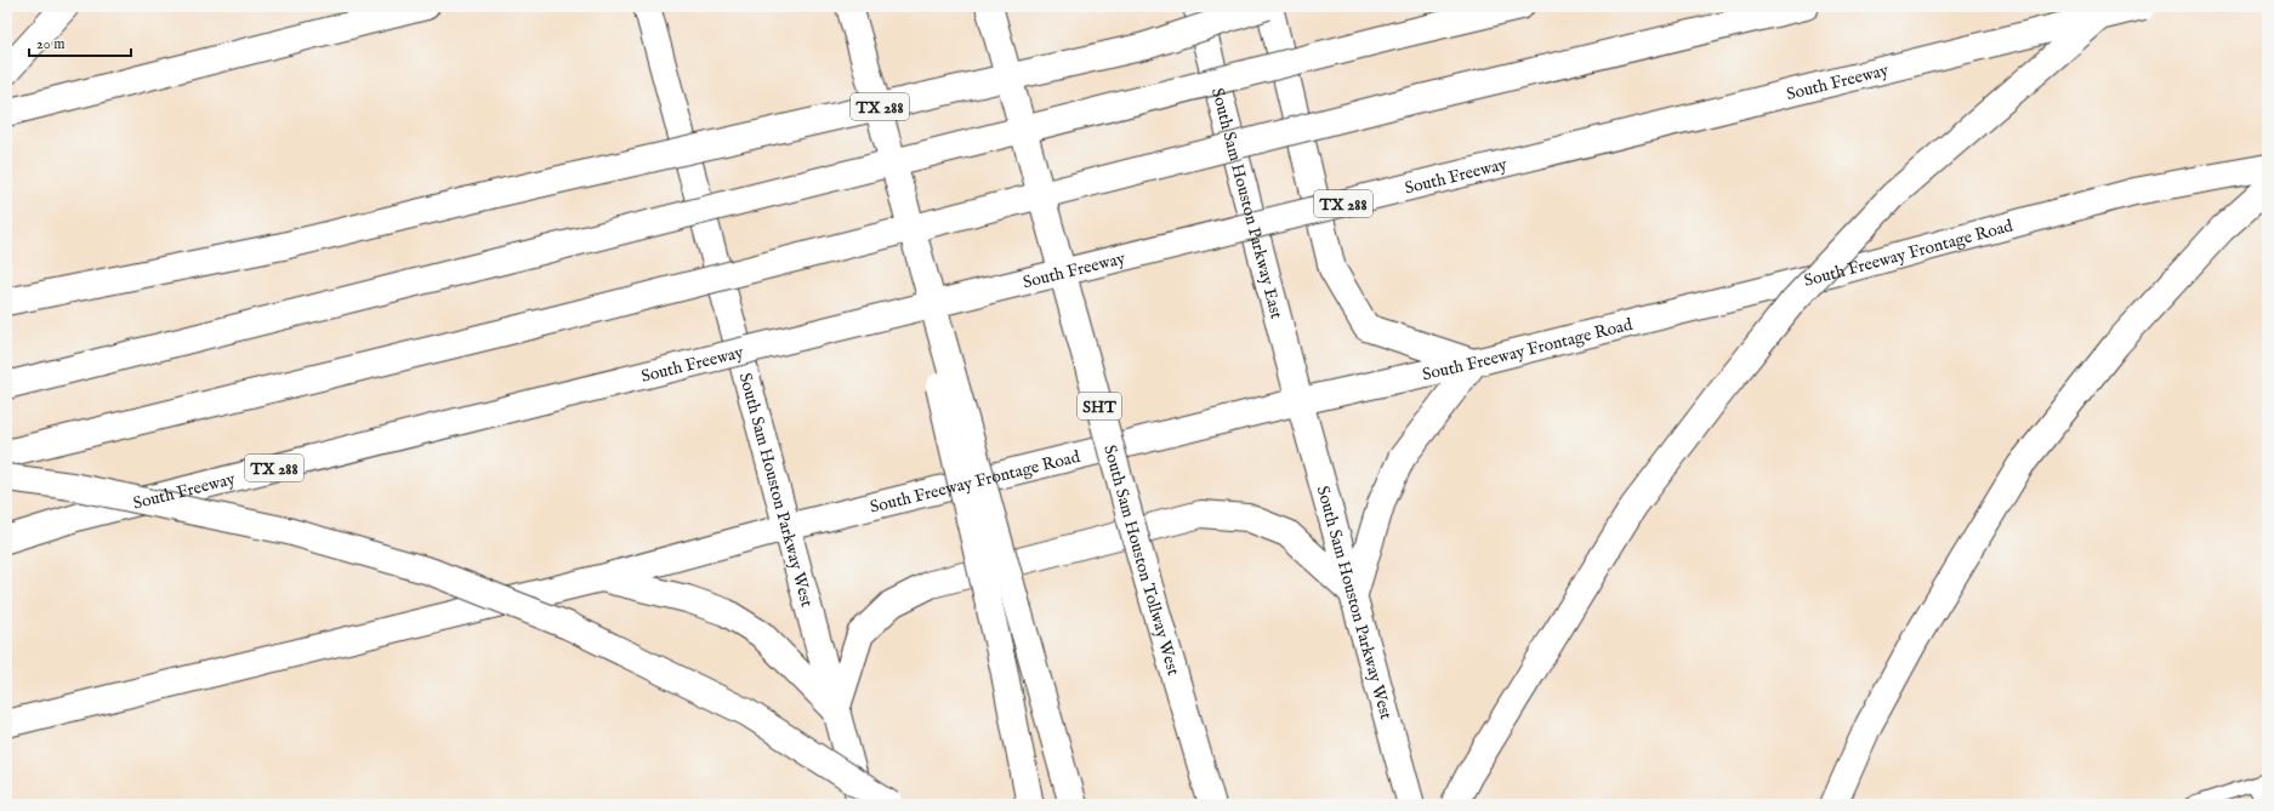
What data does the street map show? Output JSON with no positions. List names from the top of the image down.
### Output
{
  "streets": {
    "main road": [
      "South Freeway",
      "TX 288",
      "South Sam Houston Parkway East",
      "South Freeway Frontage Road",
      "SHT",
      "South Sam Houston Parkway West",
      "South Sam Houston Tollway West"
    ]
  },
  "crossings": [
    ["South Sam Houston Parkway East", "South Freeway Frontage Road"],
    ["South Sam Houston Parkway East", "South Sam Houston Parkway West"],
    ["South Freeway Frontage Road", "South Sam Houston Parkway West"]
  ],
  "scale_bar": "20 m"
}
